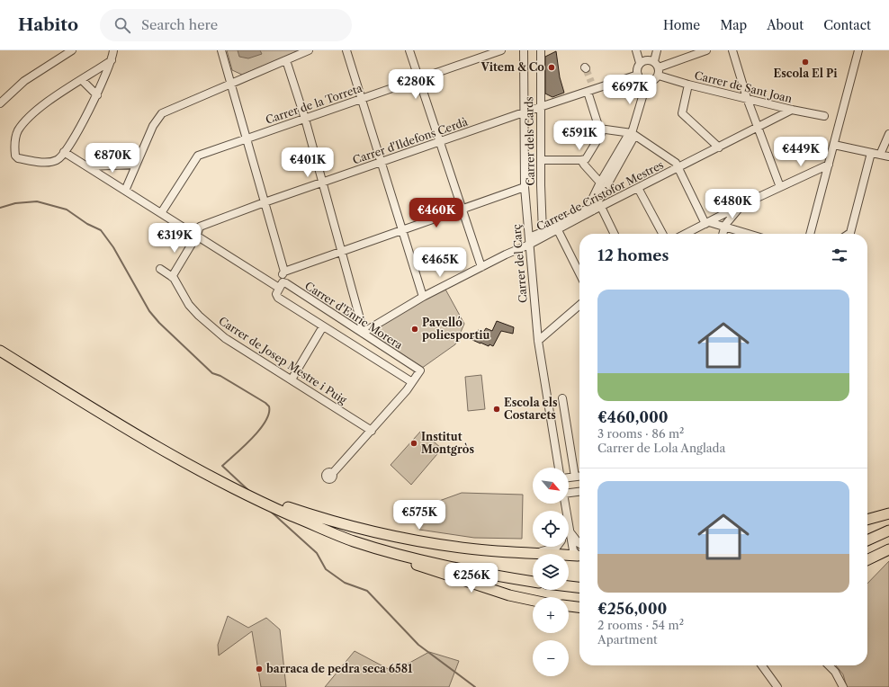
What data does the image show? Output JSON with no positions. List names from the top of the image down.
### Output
{
  "streets": {
    "street": [
      "Carrer de Sant Joan",
      "Carrer de la Torreta",
      "Carrer d'Ildefons Cerdà",
      "Carrer dels Cards",
      "Carrer de Cristòfor Mestres",
      "Carrer del Carç",
      "Carrer d'Enric Morera",
      "Carrer de Josep Mestre i Puig"
    ]
  },
  "crossings": [
    ["Carrer de Sant Joan", "Carrer d'Ildefons Cerdà"],
    ["Carrer de Sant Joan", "Carrer de Cristòfor Mestres"],
    ["Carrer d'Ildefons Cerdà", "Carrer dels Cards"],
    ["Carrer d'Ildefons Cerdà", "Carrer del Carç"],
    ["Carrer d'Ildefons Cerdà", "Carrer de Josep Mestre i Puig"],
    ["Carrer de Cristòfor Mestres", "Carrer del Carç"],
    ["Carrer de Cristòfor Mestres", "Carrer d'Enric Morera"]
  ],
  "places": [
    "Escola El Pi",
    "Vitem & Co",
    "Pavelló poliesportiu",
    "Escola els Costarets",
    "Institut Montgròs",
    "barraca de pedra seca 6581"
  ],
  "north": "bottom right",
  "page": {
    "header": "Habito",
    "search": "Search here",
    "nav": [
      "Home",
      "Map",
      "About",
      "Contact"
    ],
    "price": [
      "€280K",
      "€697K",
      "€591K",
      "€449K",
      "€870K",
      "€401K",
      "€480K",
      "€460K",
      "€319K",
      "€465K",
      "€575K",
      "€256K"
    ],
    "heading": "12 homes",
    "list": [
      {
        "name": "€460,000",
        "note": "3 rooms · 86 m² · Carrer de Lola Anglada"
      },
      {
        "name": "€256,000",
        "note": "2 rooms · 54 m² · Apartment"
      }
    ],
    "map_buttons": ["+", "−"]
  }
}
